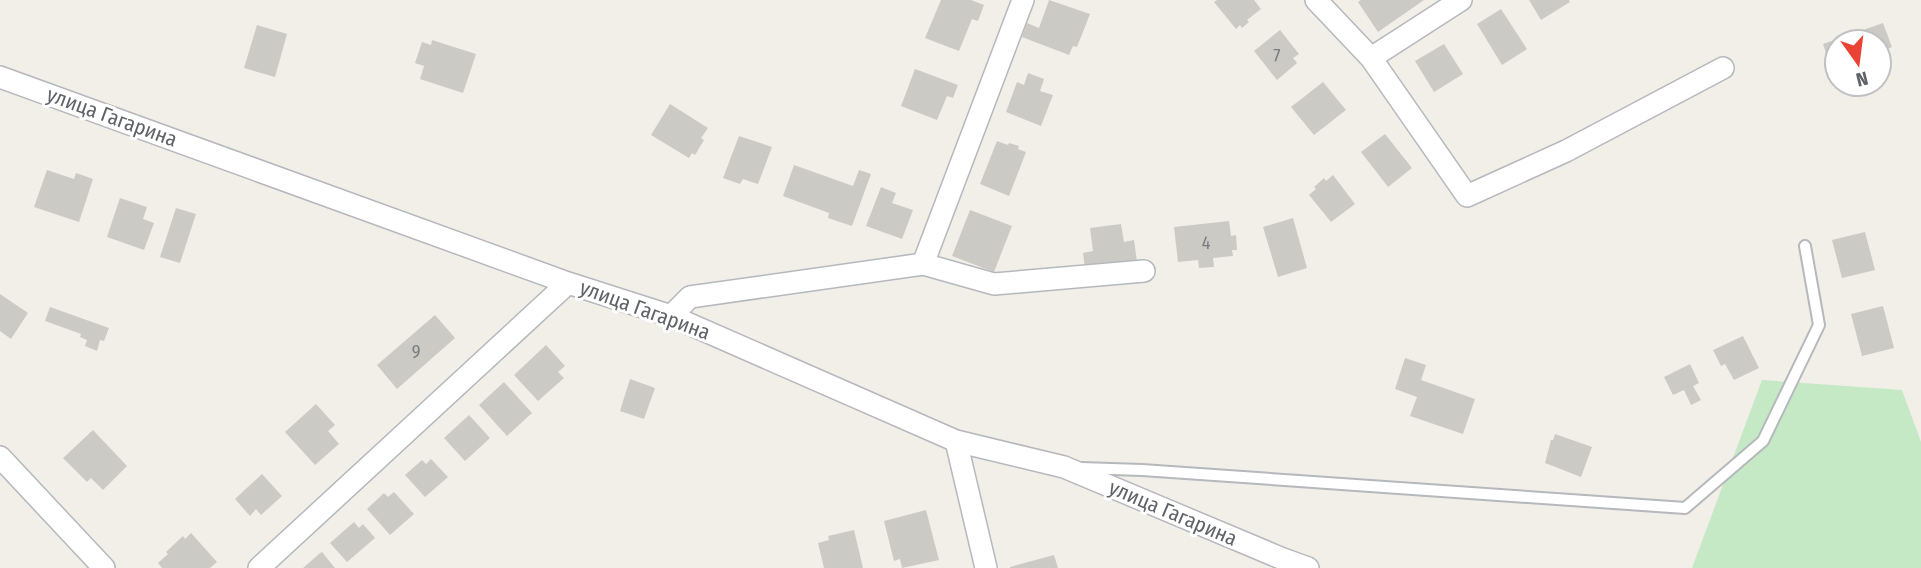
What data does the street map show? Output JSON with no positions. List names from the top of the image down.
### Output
{
  "streets": {
    "street": ["улица Гагарина"]
  },
  "house_numbers": ["7", "4", "9"],
  "north": "bottom"
}
